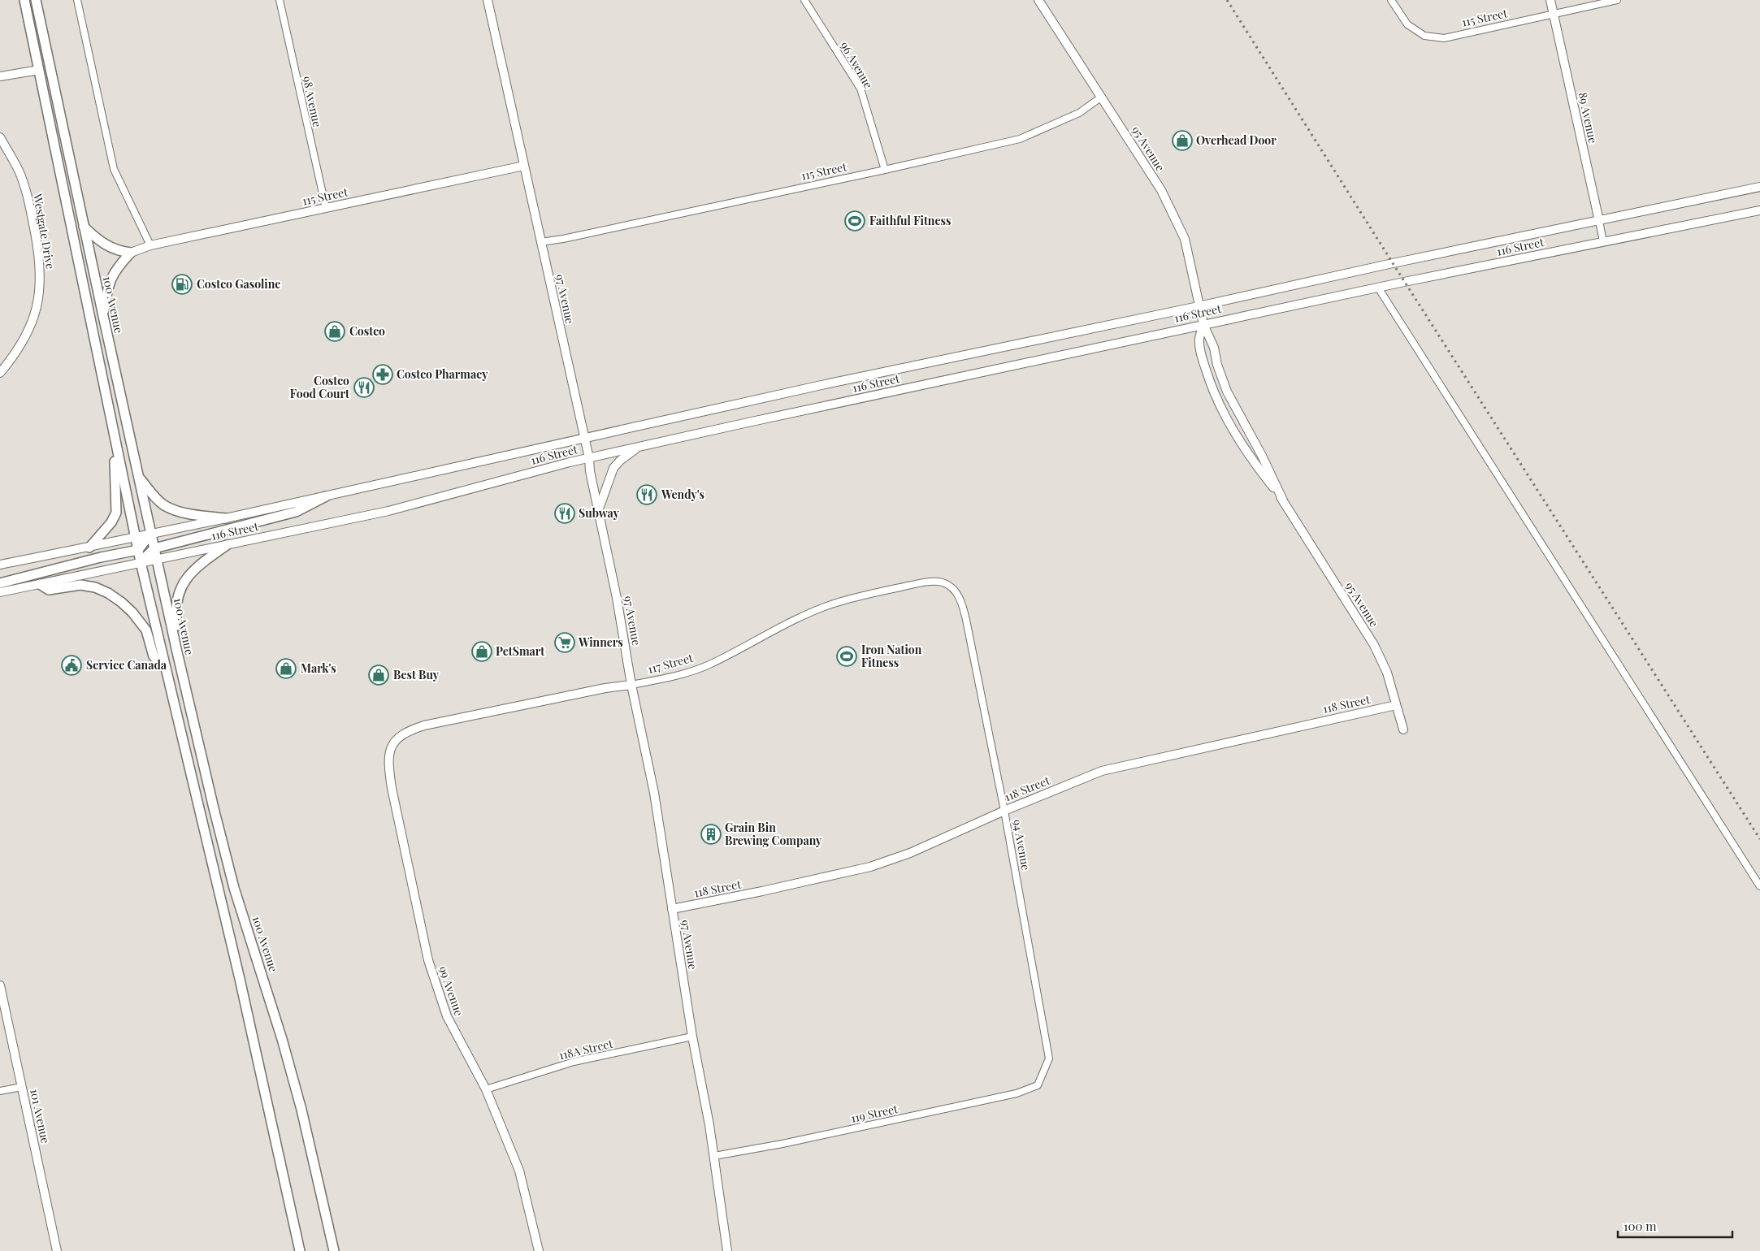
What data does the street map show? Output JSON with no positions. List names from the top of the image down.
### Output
{
  "streets": {
    "main road": ["100 Avenue"],
    "street": [
      "115 Street",
      "96 Avenue",
      "98 Avenue",
      "89 Avenue",
      "95 Avenue",
      "Westgate Drive",
      "116 Street",
      "97 Avenue",
      "117 Street",
      "118 Street",
      "94 Avenue",
      "99 Avenue",
      "118A Street",
      "119 Street",
      "101 Avenue"
    ]
  },
  "crossings": [
    ["115 Street", "96 Avenue"],
    ["115 Street", "98 Avenue"],
    ["115 Street", "89 Avenue"],
    ["115 Street", "95 Avenue"],
    ["115 Street", "97 Avenue"],
    ["89 Avenue", "116 Street"],
    ["95 Avenue", "116 Street"],
    ["95 Avenue", "118 Street"],
    ["116 Street", "97 Avenue"],
    ["116 Street", "100 Avenue"],
    ["97 Avenue", "117 Street"],
    ["97 Avenue", "118 Street"],
    ["97 Avenue", "118A Street"],
    ["97 Avenue", "119 Street"],
    ["117 Street", "94 Avenue"],
    ["117 Street", "99 Avenue"],
    ["118 Street", "94 Avenue"],
    ["94 Avenue", "119 Street"],
    ["99 Avenue", "118A Street"]
  ],
  "places": {
    "shop": [
      "Overhead Door",
      "Costco",
      "PetSmart",
      "Mark's",
      "Best Buy"
    ],
    "sports": ["Faithful Fitness", "Iron Nation Fitness"],
    "fuel station": ["Costco Gasoline"],
    "pharmacy": ["Costco Pharmacy"],
    "restaurant": ["Costco Food Court", "Wendy's", "Subway"],
    "supermarket": ["Winners"],
    "public building": ["Service Canada"],
    "building": ["Grain Bin Brewing Company"]
  },
  "scale_bar": "100 m"
}
